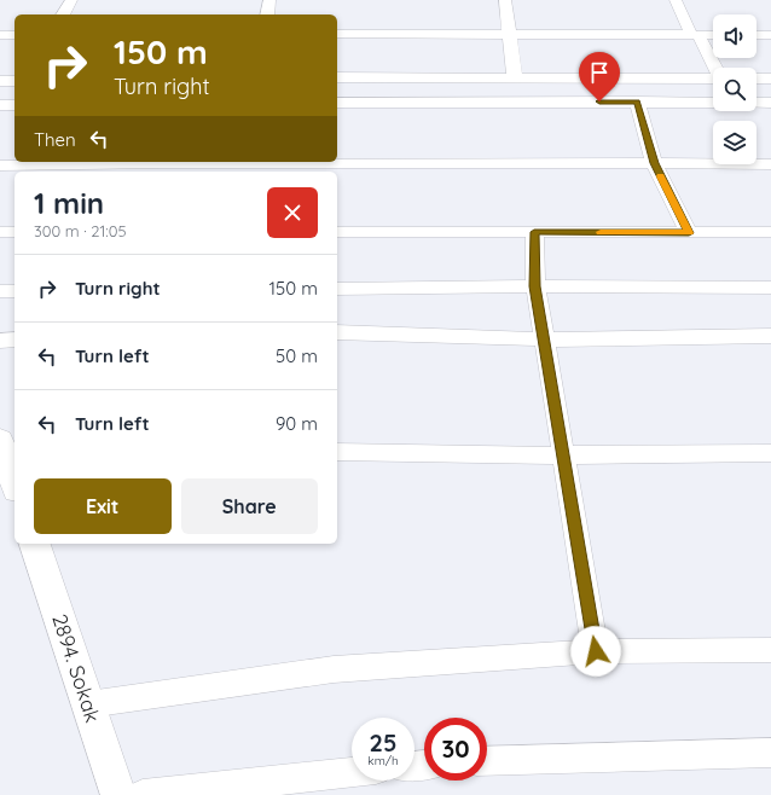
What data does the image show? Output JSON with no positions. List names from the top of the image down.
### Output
{
  "streets": {
    "street": ["2894. Sokak"]
  },
  "page": {
    "turn": ["150 m", "Turn right"],
    "then": "Then",
    "heading": ["1 min", "300 m · 21:05"],
    "list": [
      {
        "name": "Turn right",
        "value": "150 m"
      },
      {
        "name": "Turn left",
        "value": "50 m"
      },
      {
        "name": "Turn left",
        "value": "90 m"
      }
    ],
    "buttons": ["Exit", "Share"],
    "speed": "25 km/h",
    "limit": "30"
  }
}
